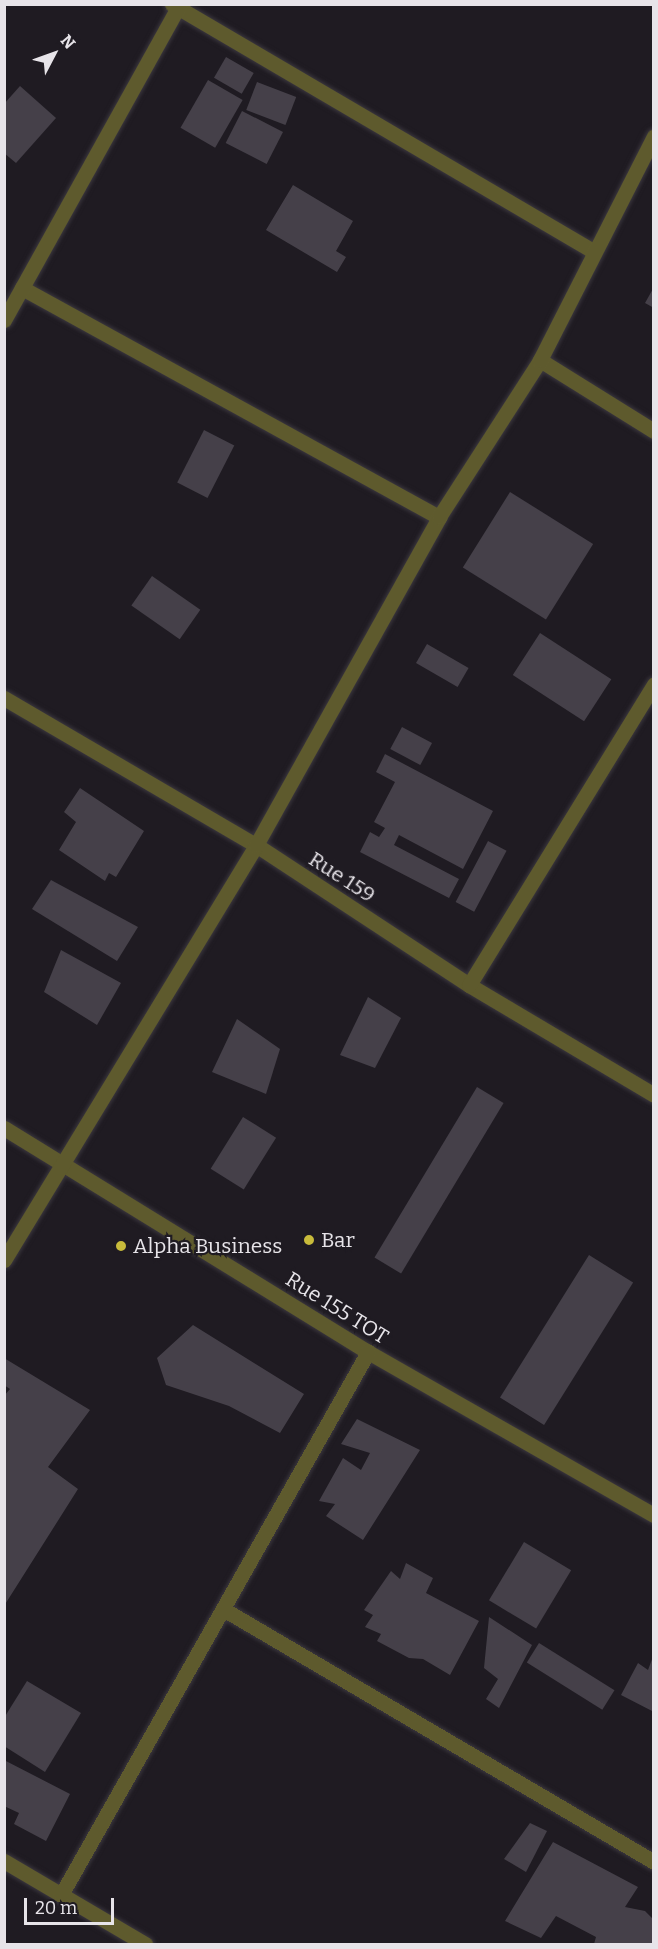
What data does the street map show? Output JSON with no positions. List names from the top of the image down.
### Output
{
  "streets": {
    "street": ["Rue 159", "Rue 155 TOT"]
  },
  "places": ["Bar", "Alpha Business"],
  "scale_bar": "20 m",
  "north": "top right"
}
